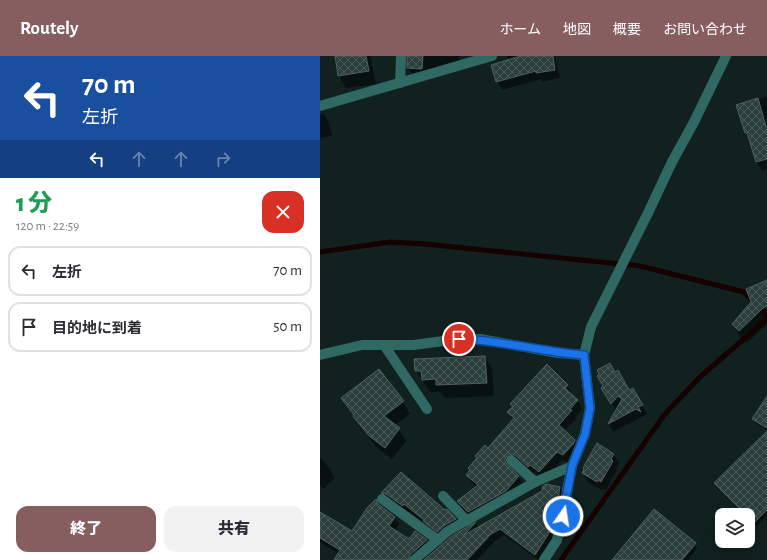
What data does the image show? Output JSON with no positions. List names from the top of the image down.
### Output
{
  "page": {
    "header": "Routely",
    "nav": [
      "ホーム",
      "地図",
      "概要",
      "お問い合わせ"
    ],
    "turn": ["70 m", "左折"],
    "heading": ["1 分", "120 m · 22:59"],
    "list": [
      {
        "name": "左折",
        "value": "70 m"
      },
      {
        "name": "目的地に到着",
        "value": "50 m"
      }
    ],
    "buttons": ["終了", "共有"]
  }
}
